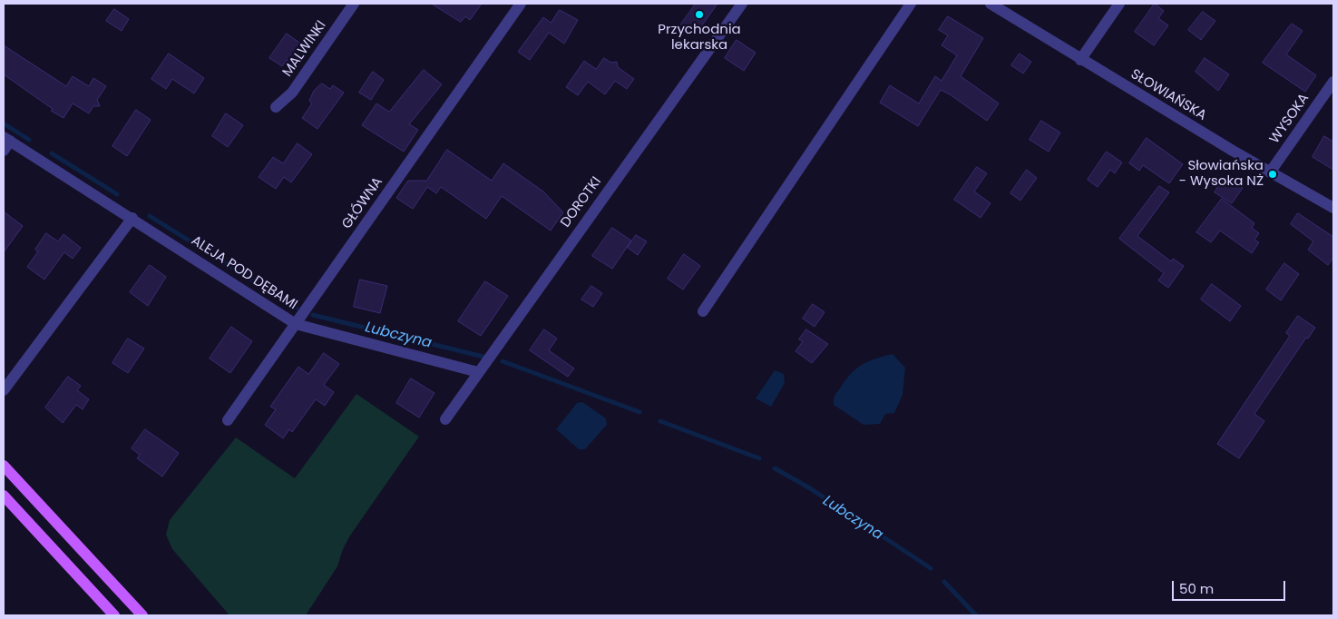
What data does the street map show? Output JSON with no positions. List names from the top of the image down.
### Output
{
  "streets": {
    "street": [
      "MALWINKI",
      "SŁOWIAŃSKA",
      "WYSOKA",
      "DOROTKI",
      "GŁÓWNA",
      "ALEJA POD DĘBAMI"
    ]
  },
  "crossings": [
    ["SŁOWIAŃSKA", "WYSOKA"],
    ["DOROTKI", "ALEJA POD DĘBAMI"],
    ["GŁÓWNA", "ALEJA POD DĘBAMI"]
  ],
  "water": ["Lubczyna"],
  "places": ["Przychodnia lekarska", "Słowiańska - Wysoka NŻ"],
  "scale_bar": "50 m"
}
